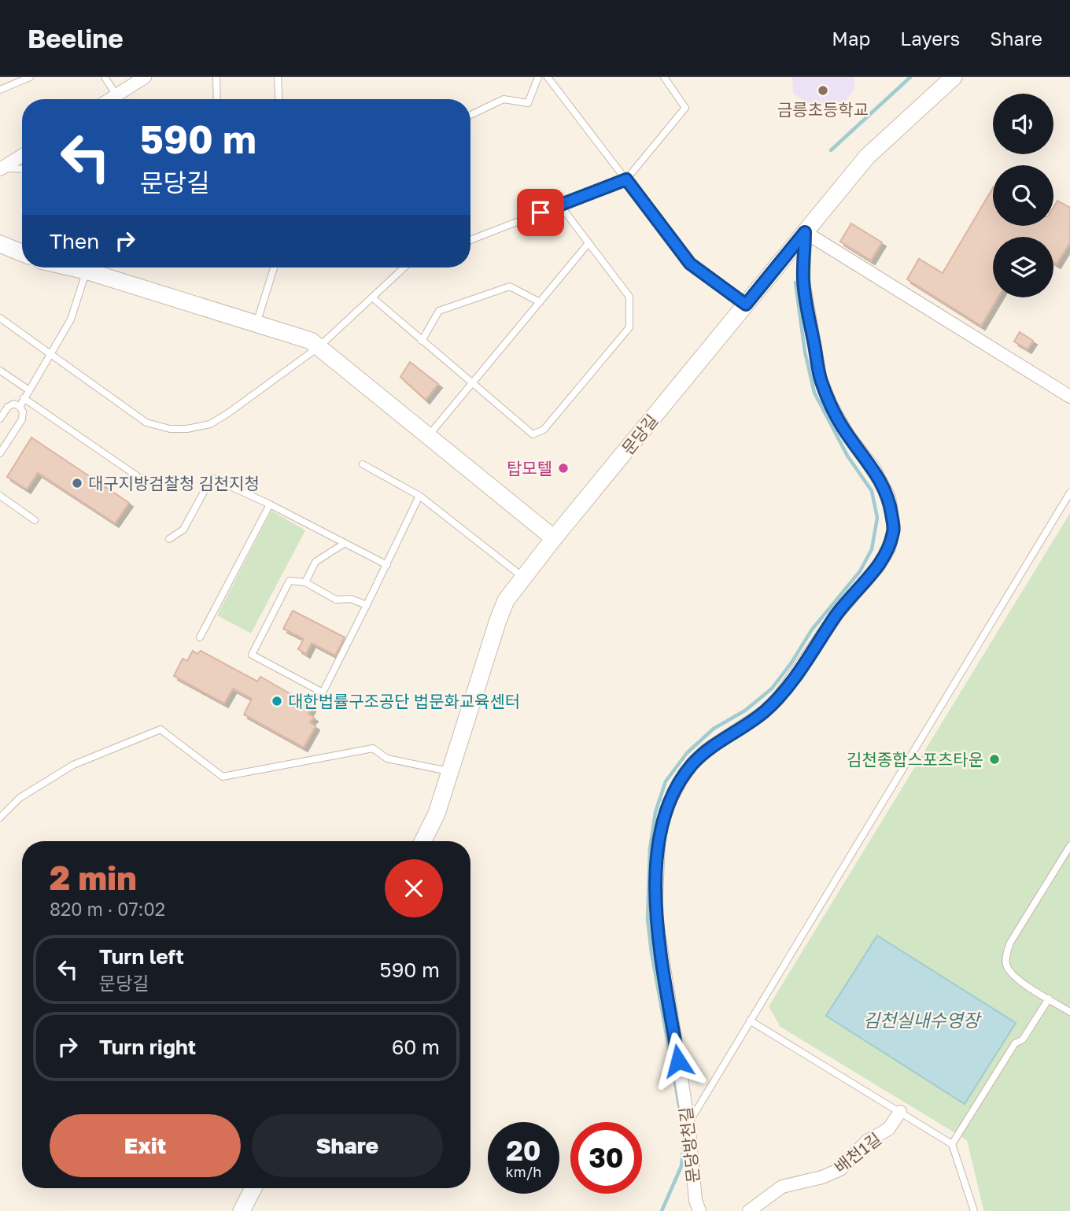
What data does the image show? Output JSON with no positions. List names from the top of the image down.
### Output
{
  "streets": {
    "street": ["문당길", "문당방천길", "배천1길"]
  },
  "crossings": [
    ["문당길", "문당방천길"]
  ],
  "water": ["김천실내수영장"],
  "places": [
    "금릉초등학교",
    "탑모텔",
    "대구지방검찰청 김천지청",
    "대한법률구조공단 법문화교육센터",
    "김천종합스포츠타운"
  ],
  "page": {
    "header": "Beeline",
    "nav": ["Map", "Layers", "Share"],
    "turn": ["590 m", "문당길"],
    "then": "Then",
    "heading": ["2 min", "820 m · 07:02"],
    "list": [
      {
        "name": "Turn left",
        "note": "문당길",
        "value": "590 m"
      },
      {
        "name": "Turn right",
        "value": "60 m"
      }
    ],
    "buttons": ["Exit", "Share"],
    "speed": "20 km/h",
    "limit": "30"
  }
}
